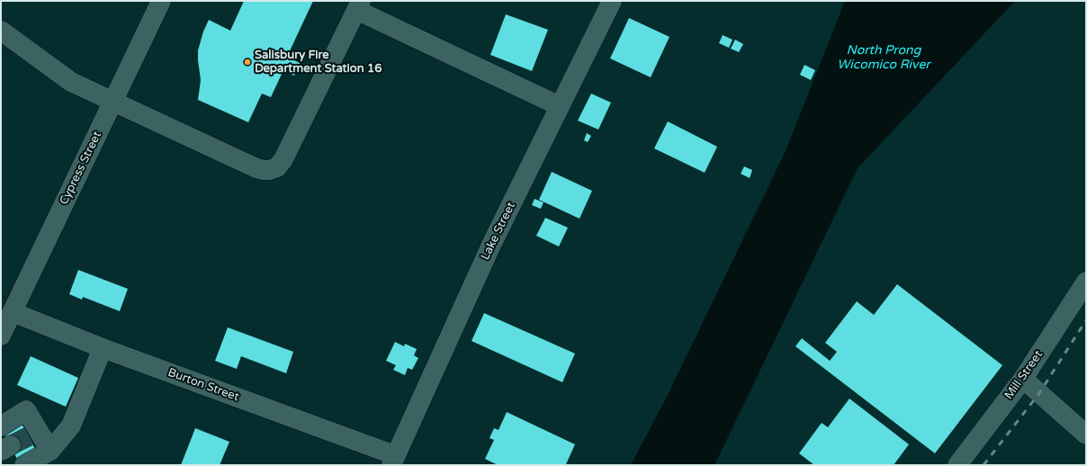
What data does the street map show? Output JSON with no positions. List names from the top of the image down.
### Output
{
  "streets": {
    "street": [
      "Cypress Street",
      "Lake Street",
      "Mill Street",
      "Burton Street"
    ]
  },
  "crossings": [
    ["Cypress Street", "Burton Street"],
    ["Lake Street", "Burton Street"]
  ],
  "water": ["North Prong Wicomico River"],
  "places": ["Salisbury Fire Department Station 16"]
}
